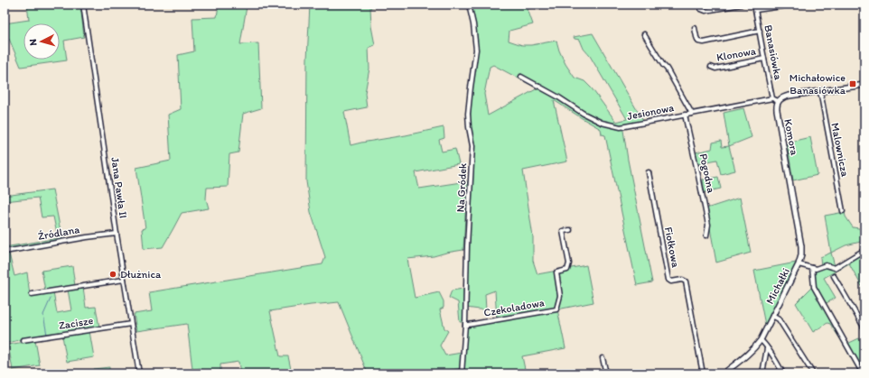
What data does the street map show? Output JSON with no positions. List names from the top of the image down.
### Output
{
  "streets": {
    "street": [
      "Banasiówka",
      "Klonowa",
      "Jesionowa",
      "Komora",
      "Malownicza",
      "Pogodna",
      "Jana Pawła II",
      "Na Gródek",
      "Źródlana",
      "Fiołkowa",
      "Michałki",
      "Czekoladowa",
      "Zacisze"
    ]
  },
  "crossings": [
    ["Banasiówka", "Klonowa"],
    ["Banasiówka", "Jesionowa"],
    ["Jesionowa", "Pogodna"],
    ["Komora", "Michałki"],
    ["Jana Pawła II", "Źródlana"],
    ["Jana Pawła II", "Zacisze"],
    ["Na Gródek", "Czekoladowa"]
  ],
  "places": {
    "transit": ["Michałowice Banasiówka"],
    "other": ["Dłużnica"]
  },
  "north": "left"
}
